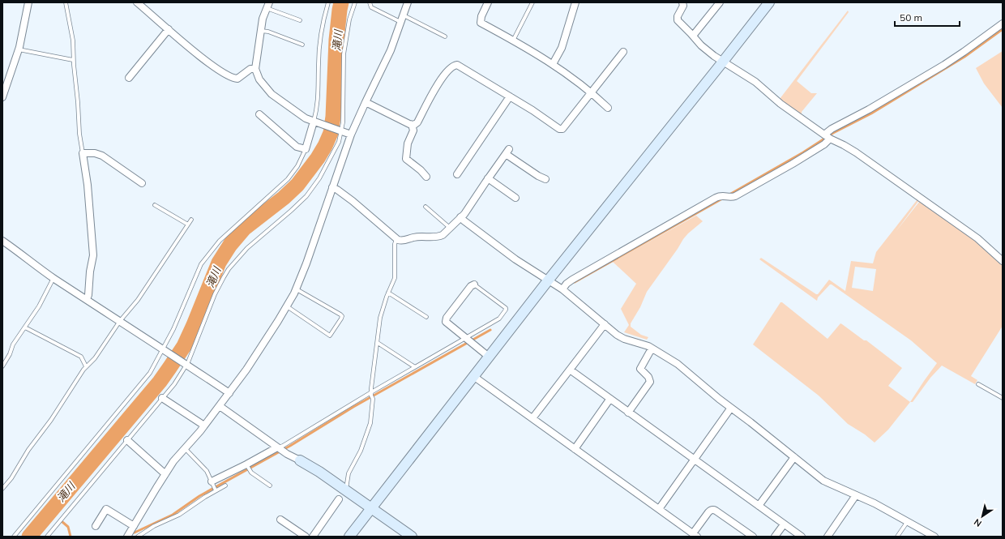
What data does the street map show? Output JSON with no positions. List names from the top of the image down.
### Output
{
  "water": ["滝川"],
  "scale_bar": "50 m",
  "north": "bottom left"
}
